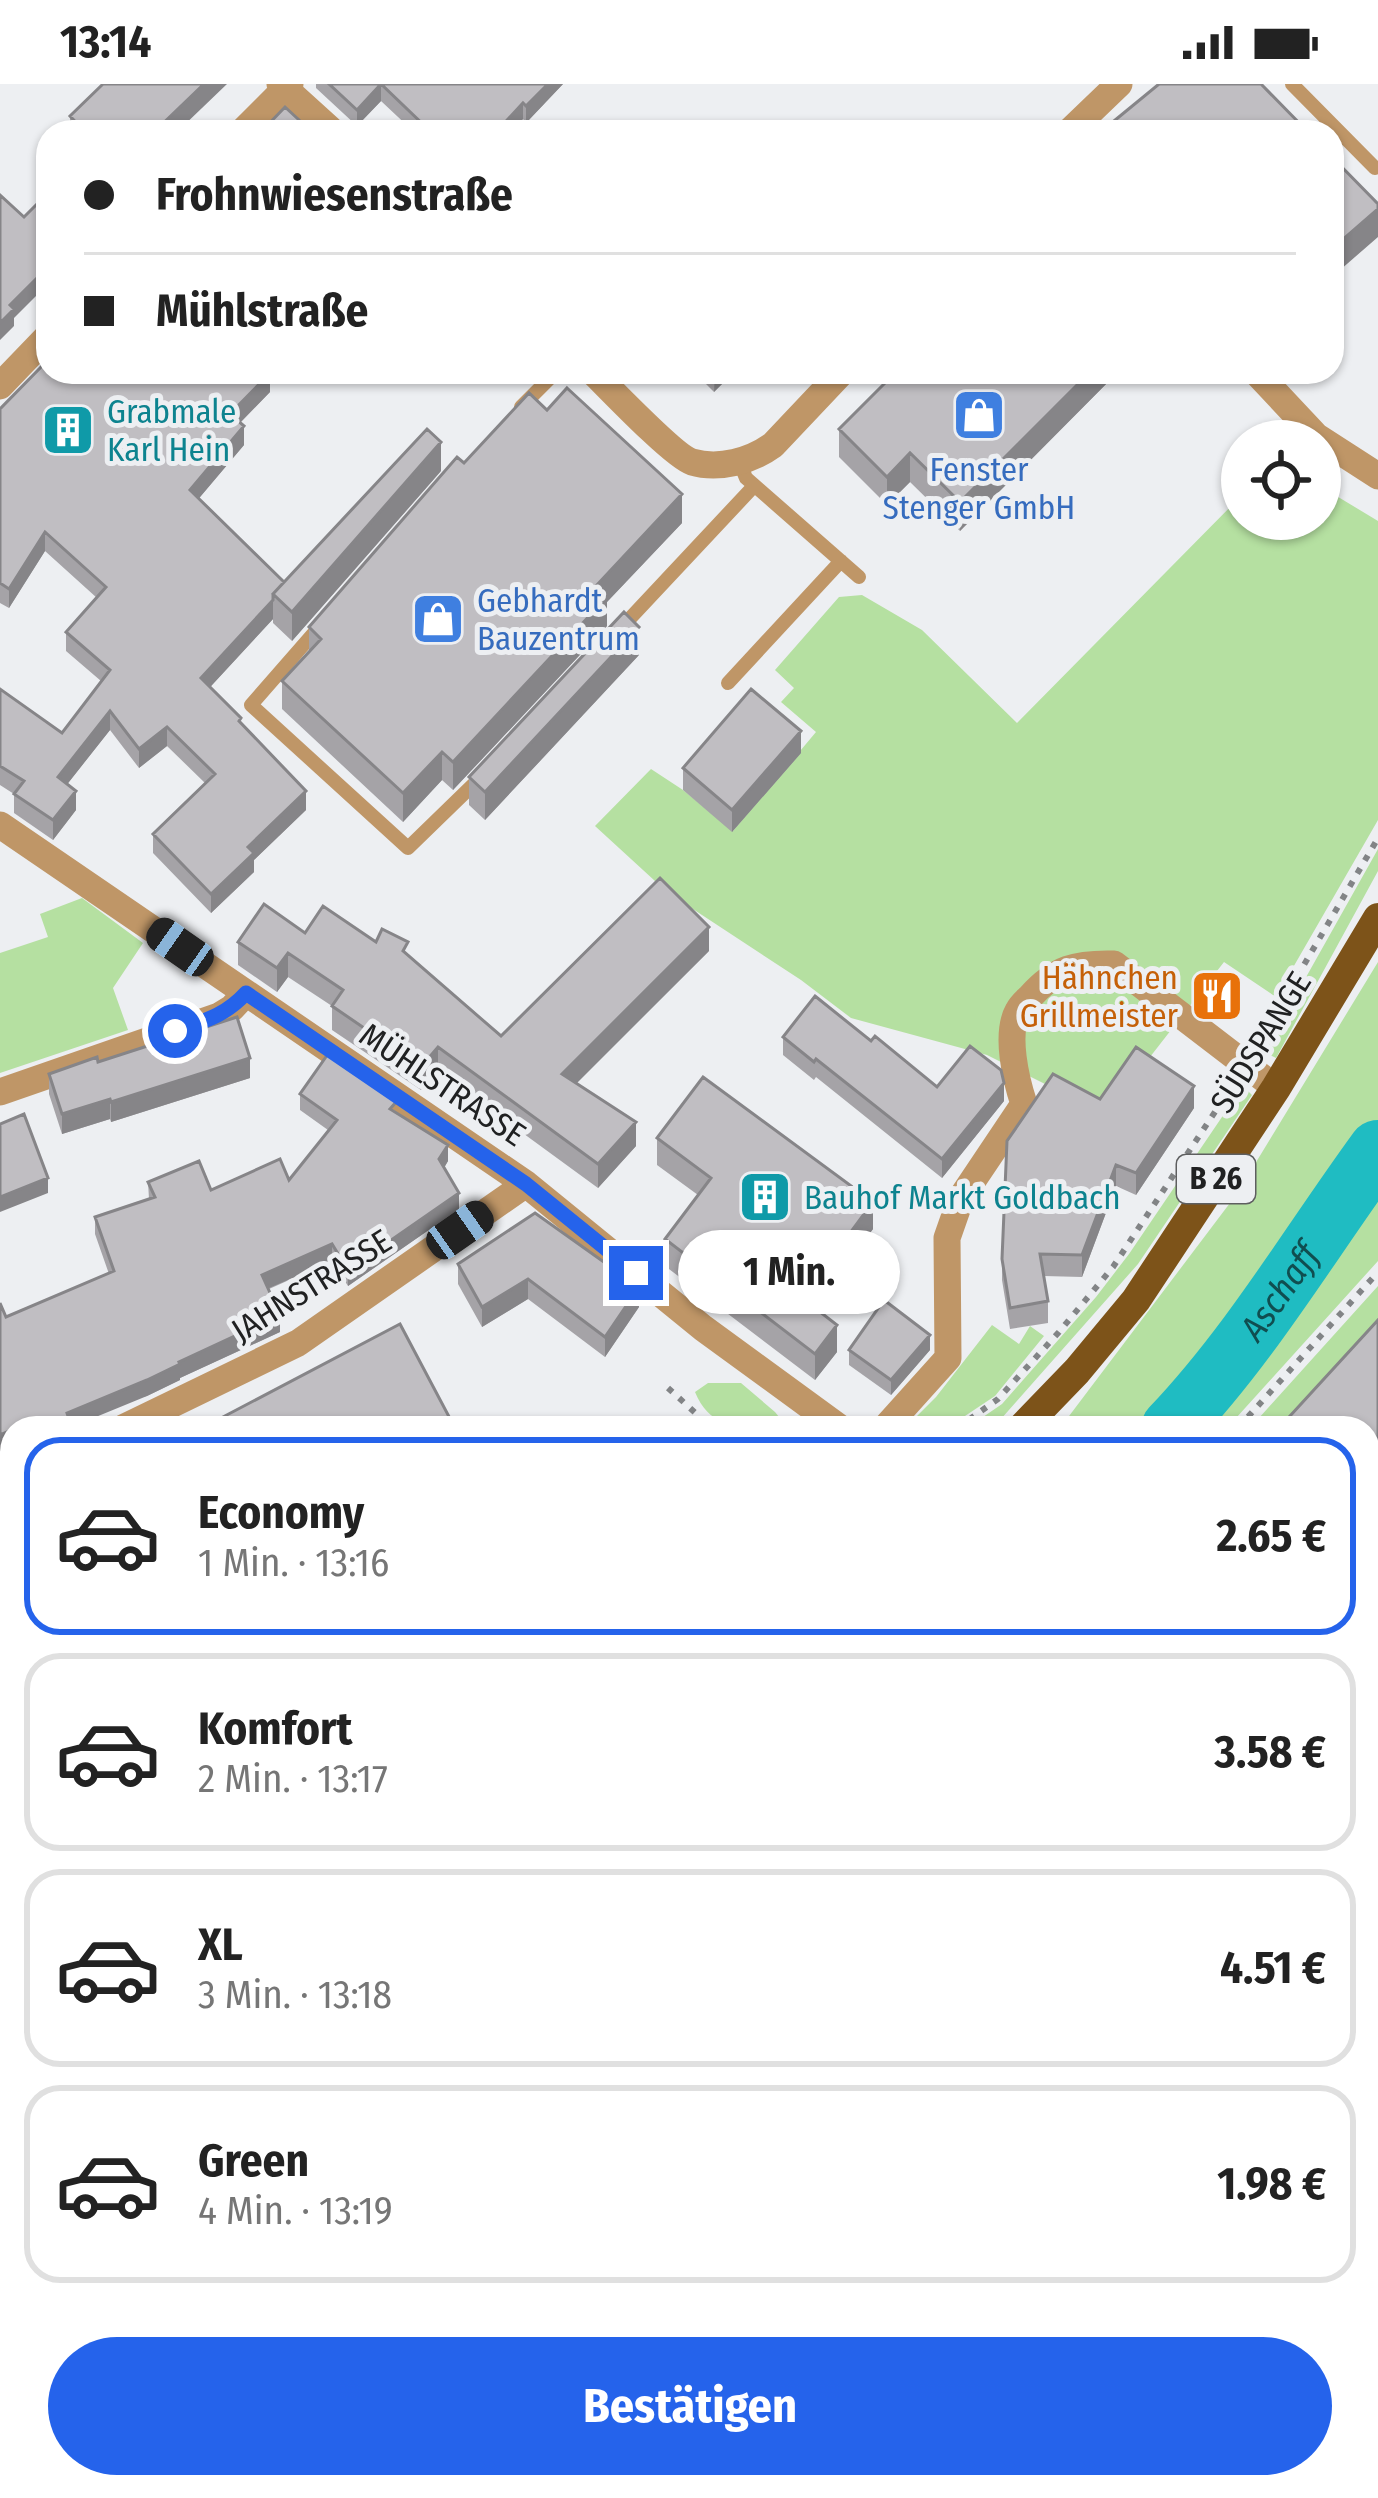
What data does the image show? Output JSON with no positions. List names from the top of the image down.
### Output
{
  "streets": {
    "main road": ["SÜDSPANGE", "B 26"],
    "street": ["MÜHLSTRASSE", "JAHNSTRASSE"]
  },
  "crossings": [
    ["MÜHLSTRASSE", "JAHNSTRASSE"]
  ],
  "water": ["Aschaff"],
  "places": {
    "shop": ["Fenster Stenger GmbH", "Gebhardt Bauzentrum"],
    "building": ["Grabmale Karl Hein", "Bauhof Markt Goldbach"],
    "restaurant": ["Hähnchen Grillmeister"]
  },
  "page": {
    "status": "13:14",
    "banner": ["Frohnwiesenstraße", "Mühlstraße"],
    "bubble": "1 Min.",
    "list": [
      {
        "name": "Economy",
        "note": "1 Min. · 13:16",
        "value": "2.65 €"
      },
      {
        "name": "Komfort",
        "note": "2 Min. · 13:17",
        "value": "3.58 €"
      },
      {
        "name": "XL",
        "note": "3 Min. · 13:18",
        "value": "4.51 €"
      },
      {
        "name": "Green",
        "note": "4 Min. · 13:19",
        "value": "1.98 €"
      }
    ],
    "buttons": "Bestätigen"
  }
}
